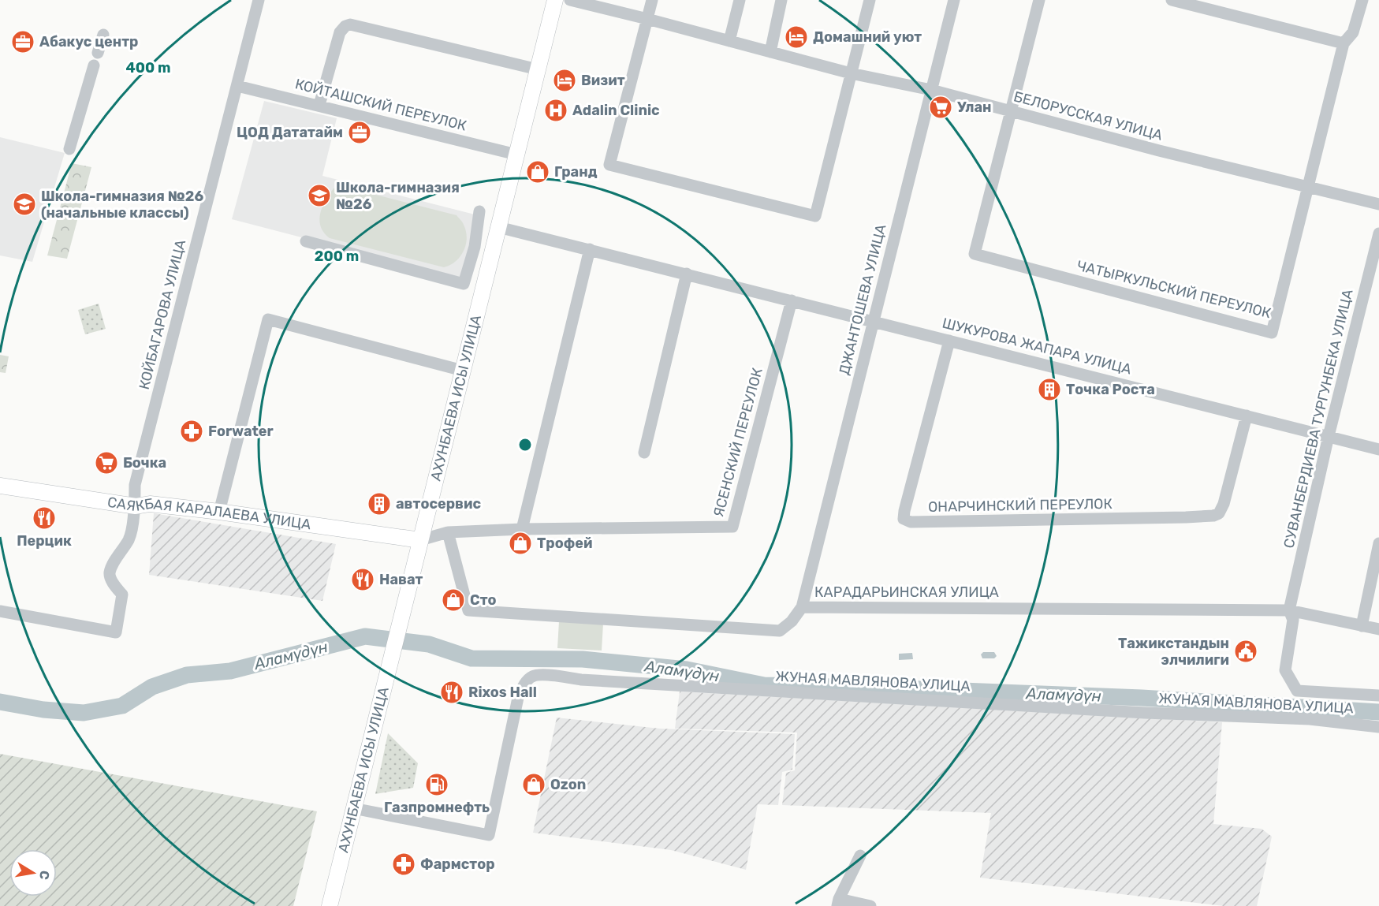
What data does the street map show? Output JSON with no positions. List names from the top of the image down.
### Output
{
  "streets": {
    "main road": ["АХУНБАЕВА ИСЫ УЛИЦА", "САЯКБАЯ КАРАЛАЕВА УЛИЦА"],
    "street": [
      "КОЙТАШСКИЙ ПЕРЕУЛОК",
      "БЕЛОРУССКАЯ УЛИЦА",
      "ЧАТЫРКУЛЬСКИЙ ПЕРЕУЛОК",
      "ДЖАНТОШЕВА УЛИЦА",
      "КОЙБАГАРОВА УЛИЦА",
      "ШУКУРОВА ЖАПАРА УЛИЦА",
      "СУВАНБЕРДИЕВА ТУРГУНБЕКА УЛИЦА",
      "ЯСЕНСКИЙ ПЕРЕУЛОК",
      "ОНАРЧИНСКИЙ ПЕРЕУЛОК",
      "КАРАДАРЬИНСКАЯ УЛИЦА",
      "ЖУНАЯ МАВЛЯНОВА УЛИЦА"
    ]
  },
  "crossings": [
    ["КОЙТАШСКИЙ ПЕРЕУЛОК", "КОЙБАГАРОВА УЛИЦА"],
    ["КОЙТАШСКИЙ ПЕРЕУЛОК", "АХУНБАЕВА ИСЫ УЛИЦА"],
    ["БЕЛОРУССКАЯ УЛИЦА", "ЧАТЫРКУЛЬСКИЙ ПЕРЕУЛОК"],
    ["БЕЛОРУССКАЯ УЛИЦА", "ДЖАНТОШЕВА УЛИЦА"],
    ["ДЖАНТОШЕВА УЛИЦА", "ШУКУРОВА ЖАПАРА УЛИЦА"],
    ["ДЖАНТОШЕВА УЛИЦА", "КАРАДАРЬИНСКАЯ УЛИЦА"],
    ["КОЙБАГАРОВА УЛИЦА", "САЯКБАЯ КАРАЛАЕВА УЛИЦА"],
    ["ШУКУРОВА ЖАПАРА УЛИЦА", "АХУНБАЕВА ИСЫ УЛИЦА"],
    ["ШУКУРОВА ЖАПАРА УЛИЦА", "СУВАНБЕРДИЕВА ТУРГУНБЕКА УЛИЦА"],
    ["ШУКУРОВА ЖАПАРА УЛИЦА", "ЯСЕНСКИЙ ПЕРЕУЛОК"],
    ["ШУКУРОВА ЖАПАРА УЛИЦА", "ОНАРЧИНСКИЙ ПЕРЕУЛОК"],
    ["АХУНБАЕВА ИСЫ УЛИЦА", "САЯКБАЯ КАРАЛАЕВА УЛИЦА"],
    ["АХУНБАЕВА ИСЫ УЛИЦА", "ЖУНАЯ МАВЛЯНОВА УЛИЦА"],
    ["СУВАНБЕРДИЕВА ТУРГУНБЕКА УЛИЦА", "КАРАДАРЬИНСКАЯ УЛИЦА"],
    ["ЯСЕНСКИЙ ПЕРЕУЛОК", "КАРАДАРЬИНСКАЯ УЛИЦА"]
  ],
  "water": ["Аламүдүн"],
  "places": {
    "hotel": ["Домашний уют", "Визит"],
    "office": ["Абакус центр", "ЦОД Дататайм"],
    "supermarket": ["Улан", "Бочка"],
    "hospital": ["Adalin Clinic"],
    "shop": [
      "Гранд",
      "Трофей",
      "Сто",
      "Ozon"
    ],
    "school or university": ["Школа-гимназия №26", "Школа-гимназия №26 (начальные классы)"],
    "building": ["Точка Роста", "автосервис"],
    "pharmacy": ["Forwater", "Фармстор"],
    "restaurant": ["Перцик", "Нават", "Rixos Hall"],
    "public building": ["Тажикстандын элчилиги"],
    "fuel station": ["Газпромнефть"]
  },
  "north": "right",
  "rings": ["400 m", "200 m"]
}
